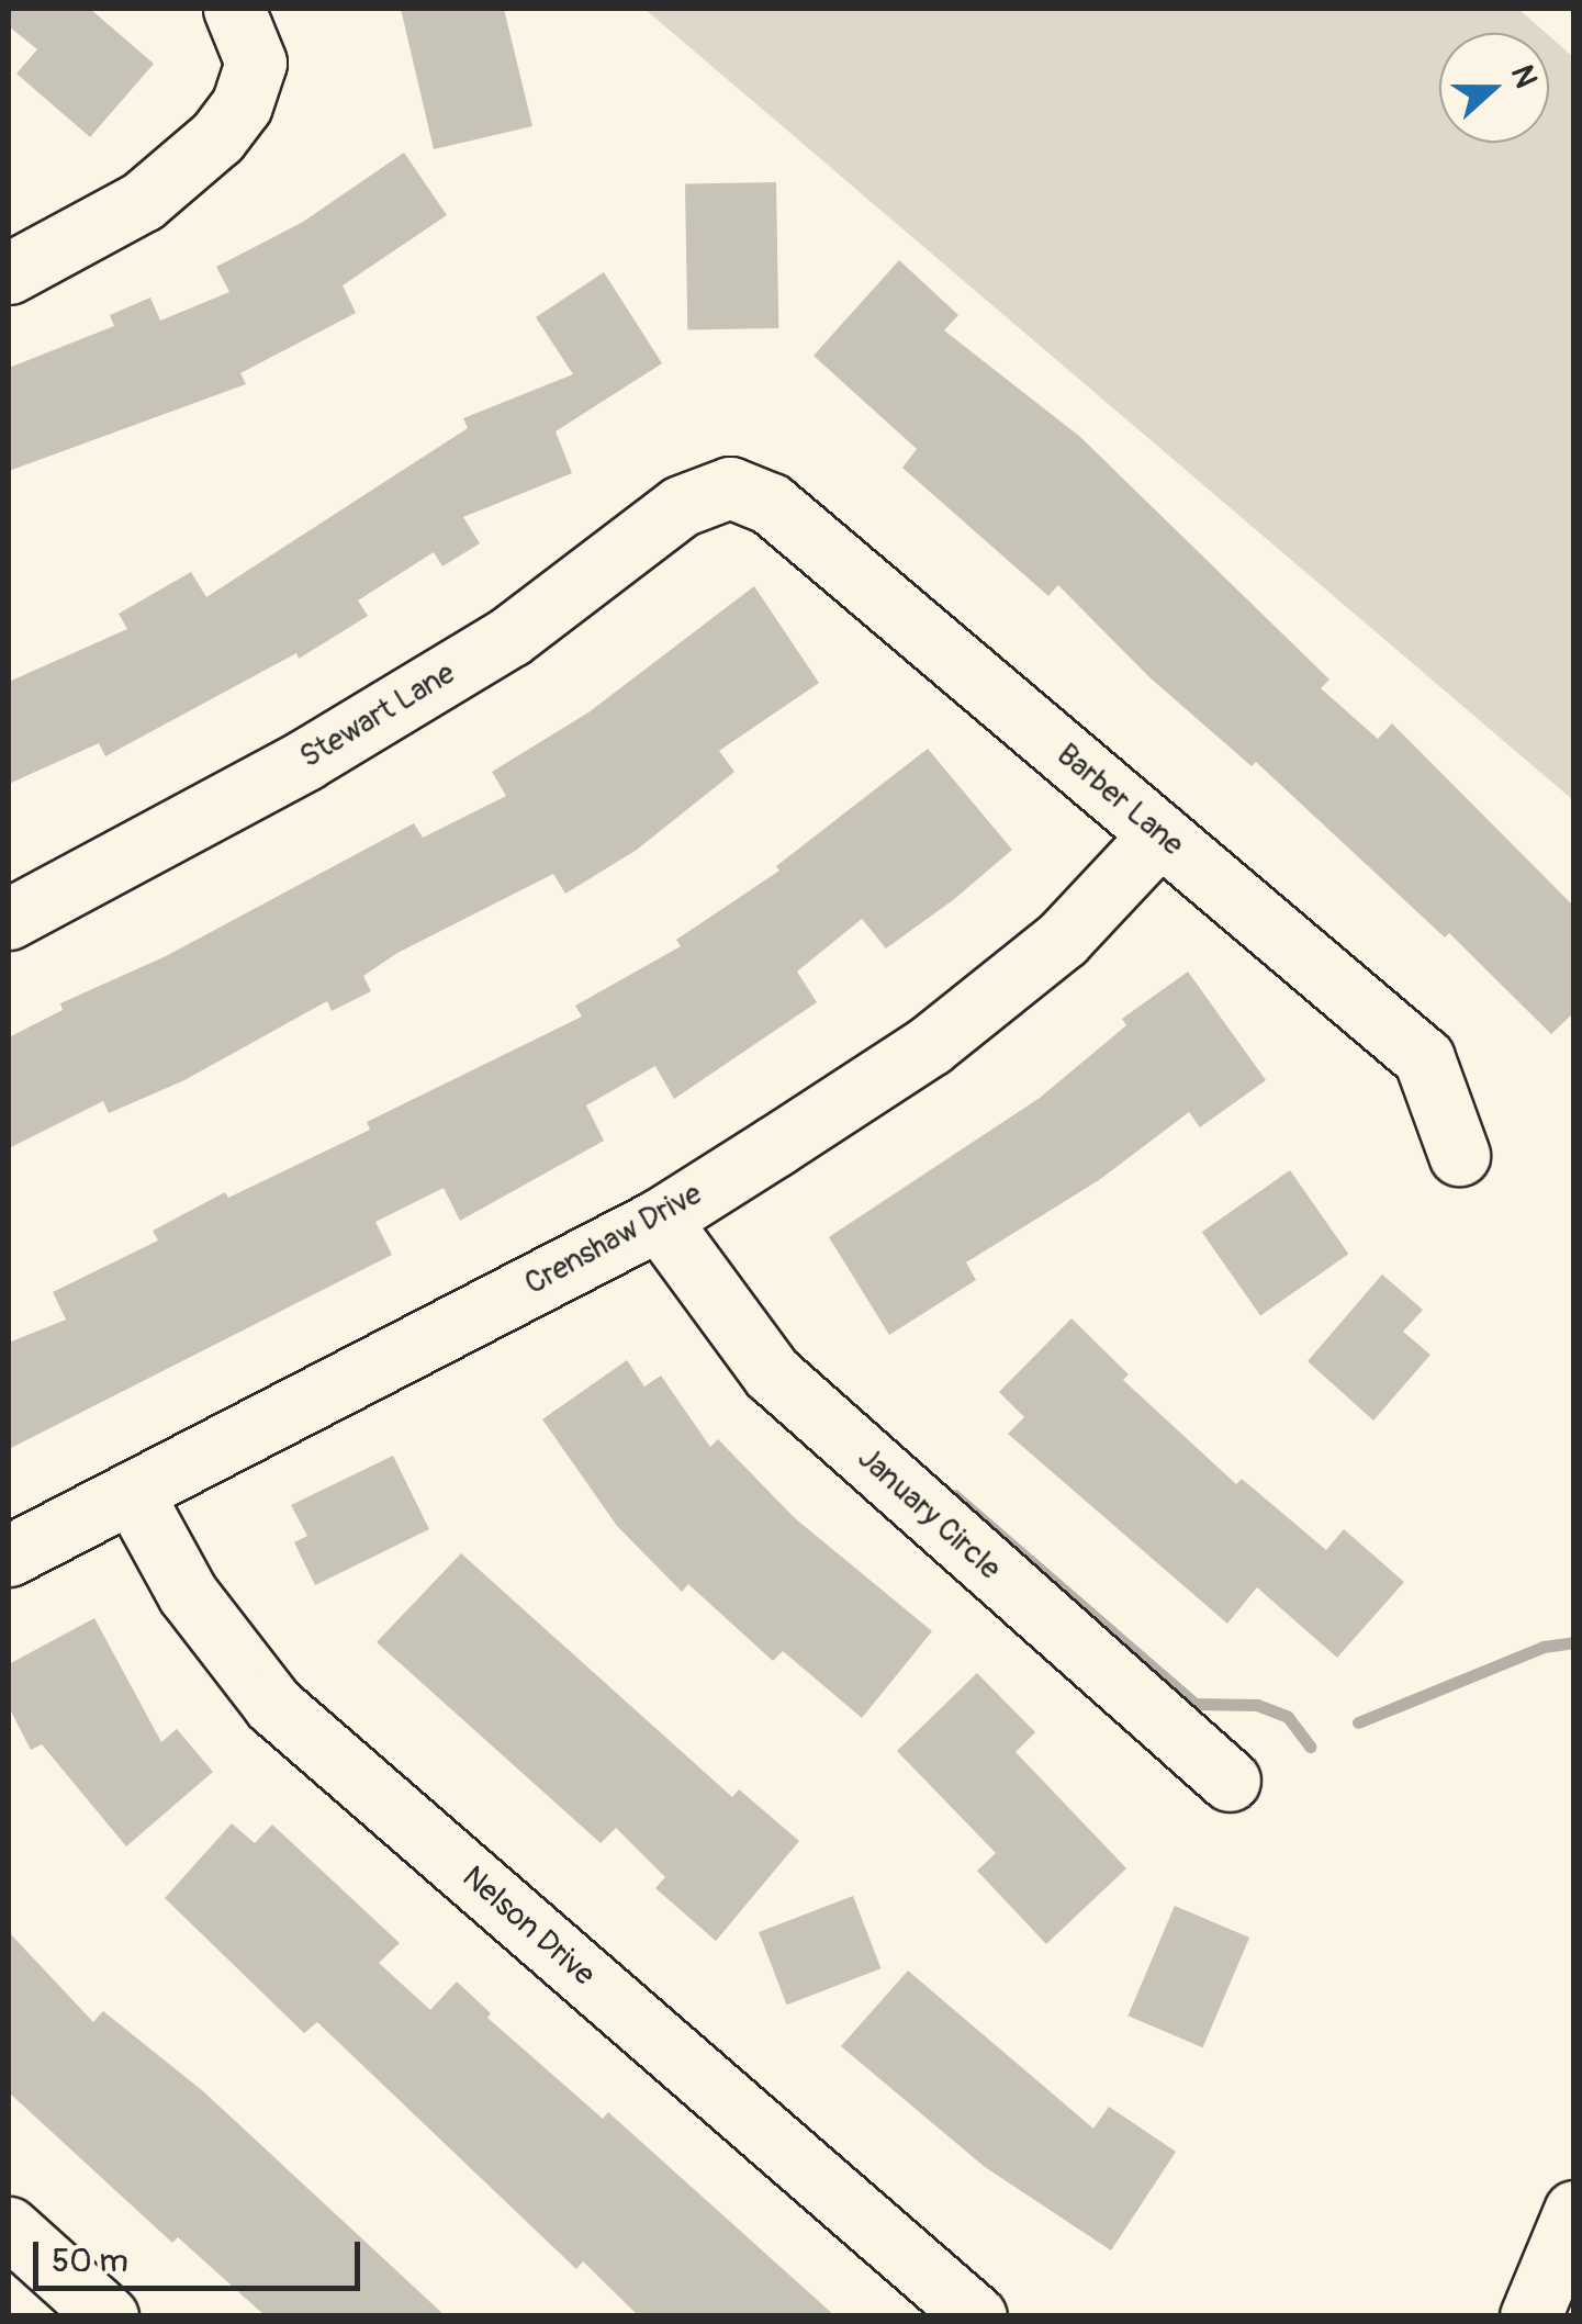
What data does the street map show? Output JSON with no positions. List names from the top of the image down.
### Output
{
  "streets": {
    "street": [
      "Stewart Lane",
      "Barber Lane",
      "Crenshaw Drive",
      "January Circle",
      "Nelson Drive"
    ]
  },
  "crossings": [
    ["Stewart Lane", "Barber Lane"],
    ["Barber Lane", "Crenshaw Drive"],
    ["Crenshaw Drive", "January Circle"],
    ["Crenshaw Drive", "Nelson Drive"]
  ],
  "scale_bar": "50 m",
  "north": "right"
}
